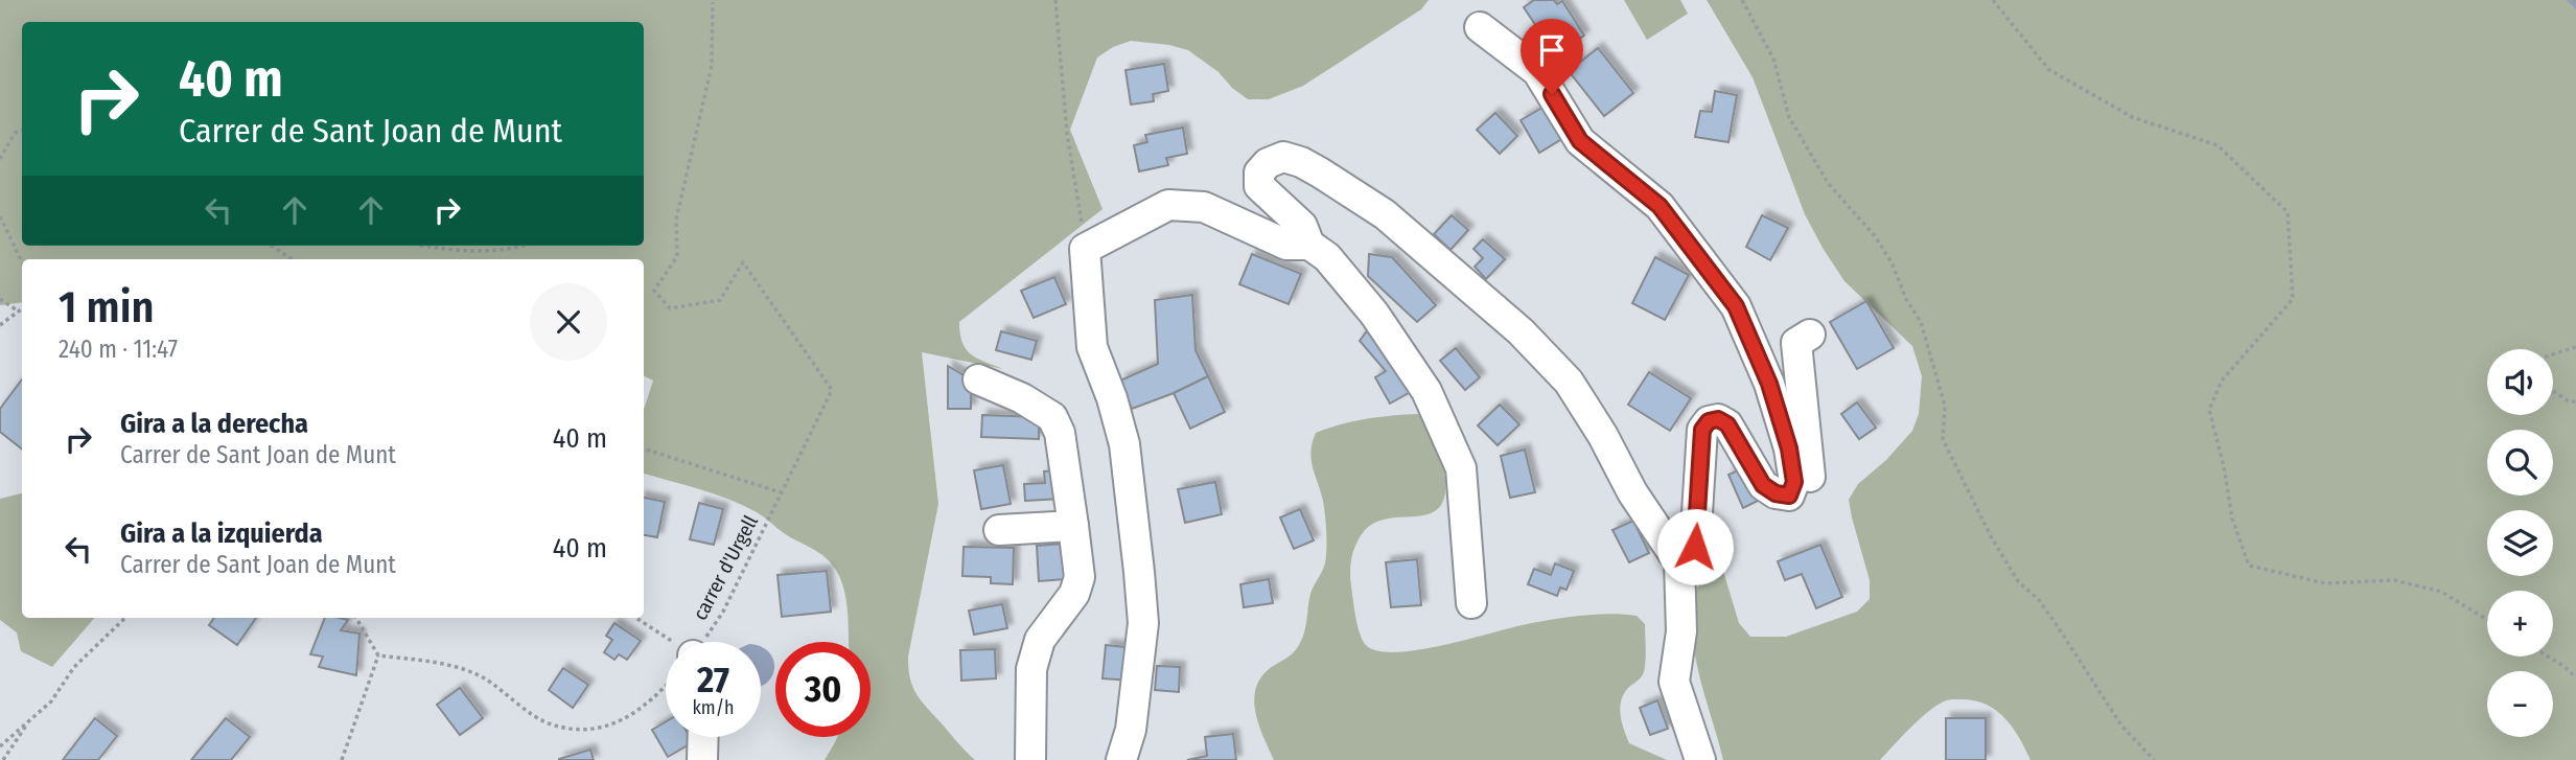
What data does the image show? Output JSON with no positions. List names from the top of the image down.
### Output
{
  "streets": {
    "path": ["carrer d'Urgell"]
  },
  "page": {
    "turn": ["40 m", "Carrer de Sant Joan de Munt"],
    "heading": ["1 min", "240 m · 11:47"],
    "map_buttons": ["+", "−"],
    "list": [
      {
        "name": "Gira a la derecha",
        "note": "Carrer de Sant Joan de Munt",
        "value": "40 m"
      },
      {
        "name": "Gira a la izquierda",
        "note": "Carrer de Sant Joan de Munt",
        "value": "40 m"
      }
    ],
    "speed": "27 km/h",
    "limit": "30"
  }
}
